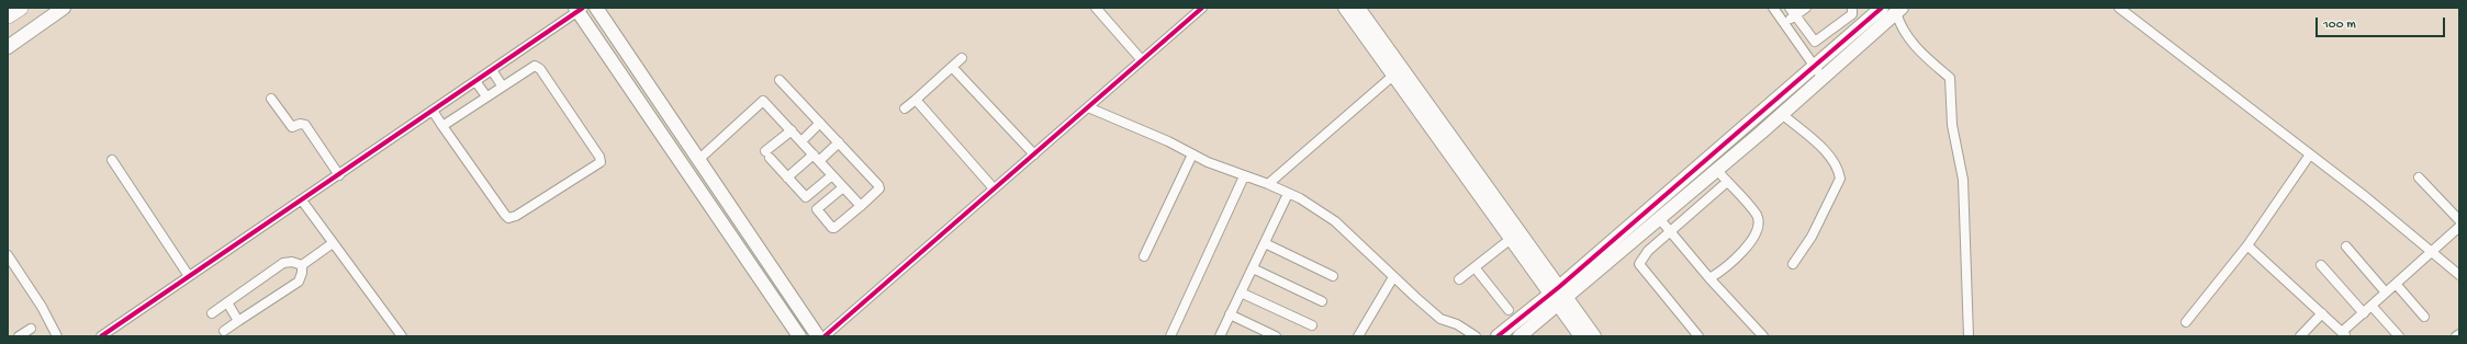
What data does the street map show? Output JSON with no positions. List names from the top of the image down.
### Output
{
  "scale_bar": "100 m"
}
